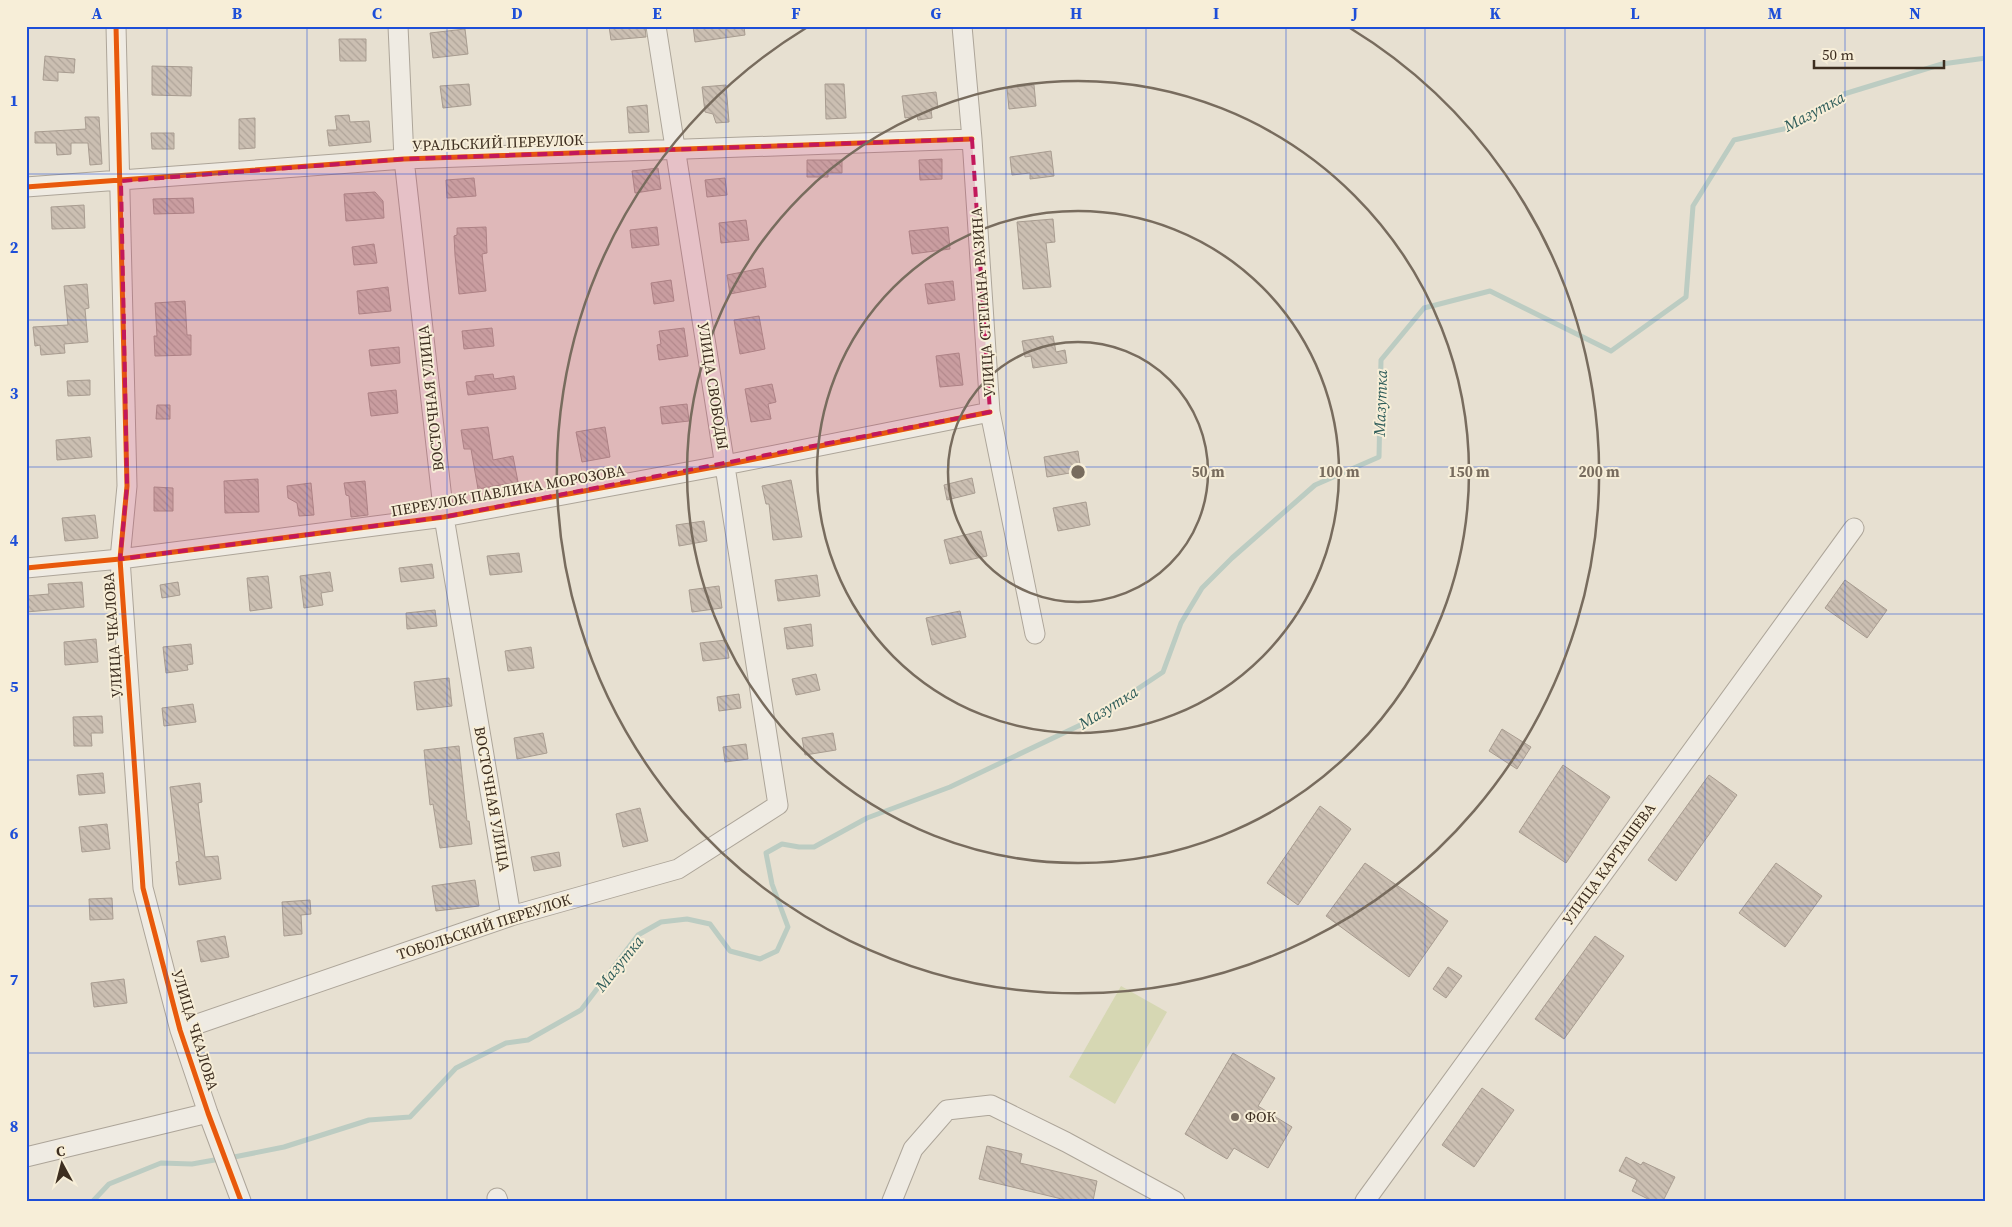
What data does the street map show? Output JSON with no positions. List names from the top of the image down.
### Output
{
  "streets": {
    "street": [
      "УРАЛЬСКИЙ ПЕРЕУЛОК",
      "УЛИЦА СТЕПАНА РАЗИНА",
      "УЛИЦА СВОБОДЫ",
      "ВОСТОЧНАЯ УЛИЦА",
      "ПЕРЕУЛОК ПАВЛИКА МОРОЗОВА",
      "УЛИЦА ЧКАЛОВА",
      "УЛИЦА КАРТАШЕВА",
      "ТОБОЛЬСКИЙ ПЕРЕУЛОК"
    ]
  },
  "crossings": [
    ["УРАЛЬСКИЙ ПЕРЕУЛОК", "УЛИЦА СТЕПАНА РАЗИНА"],
    ["УРАЛЬСКИЙ ПЕРЕУЛОК", "УЛИЦА СВОБОДЫ"],
    ["УРАЛЬСКИЙ ПЕРЕУЛОК", "ВОСТОЧНАЯ УЛИЦА"],
    ["УРАЛЬСКИЙ ПЕРЕУЛОК", "УЛИЦА ЧКАЛОВА"],
    ["УЛИЦА СТЕПАНА РАЗИНА", "ПЕРЕУЛОК ПАВЛИКА МОРОЗОВА"],
    ["УЛИЦА СВОБОДЫ", "ПЕРЕУЛОК ПАВЛИКА МОРОЗОВА"],
    ["УЛИЦА СВОБОДЫ", "ТОБОЛЬСКИЙ ПЕРЕУЛОК"],
    ["ВОСТОЧНАЯ УЛИЦА", "ПЕРЕУЛОК ПАВЛИКА МОРОЗОВА"],
    ["ВОСТОЧНАЯ УЛИЦА", "ТОБОЛЬСКИЙ ПЕРЕУЛОК"],
    ["ПЕРЕУЛОК ПАВЛИКА МОРОЗОВА", "УЛИЦА ЧКАЛОВА"],
    ["УЛИЦА ЧКАЛОВА", "ТОБОЛЬСКИЙ ПЕРЕУЛОК"]
  ],
  "water": ["Мазутка"],
  "places": ["ФОК"],
  "scale_bar": "50 m",
  "north": "top",
  "grid": {
    "columns": [
      "A",
      "B",
      "C",
      "D",
      "E",
      "F",
      "G",
      "H",
      "I",
      "J",
      "K",
      "L",
      "M",
      "N"
    ],
    "rows": [
      "1",
      "2",
      "3",
      "4",
      "5",
      "6",
      "7",
      "8"
    ]
  },
  "rings": [
    "50 m",
    "100 m",
    "150 m",
    "200 m"
  ]
}
